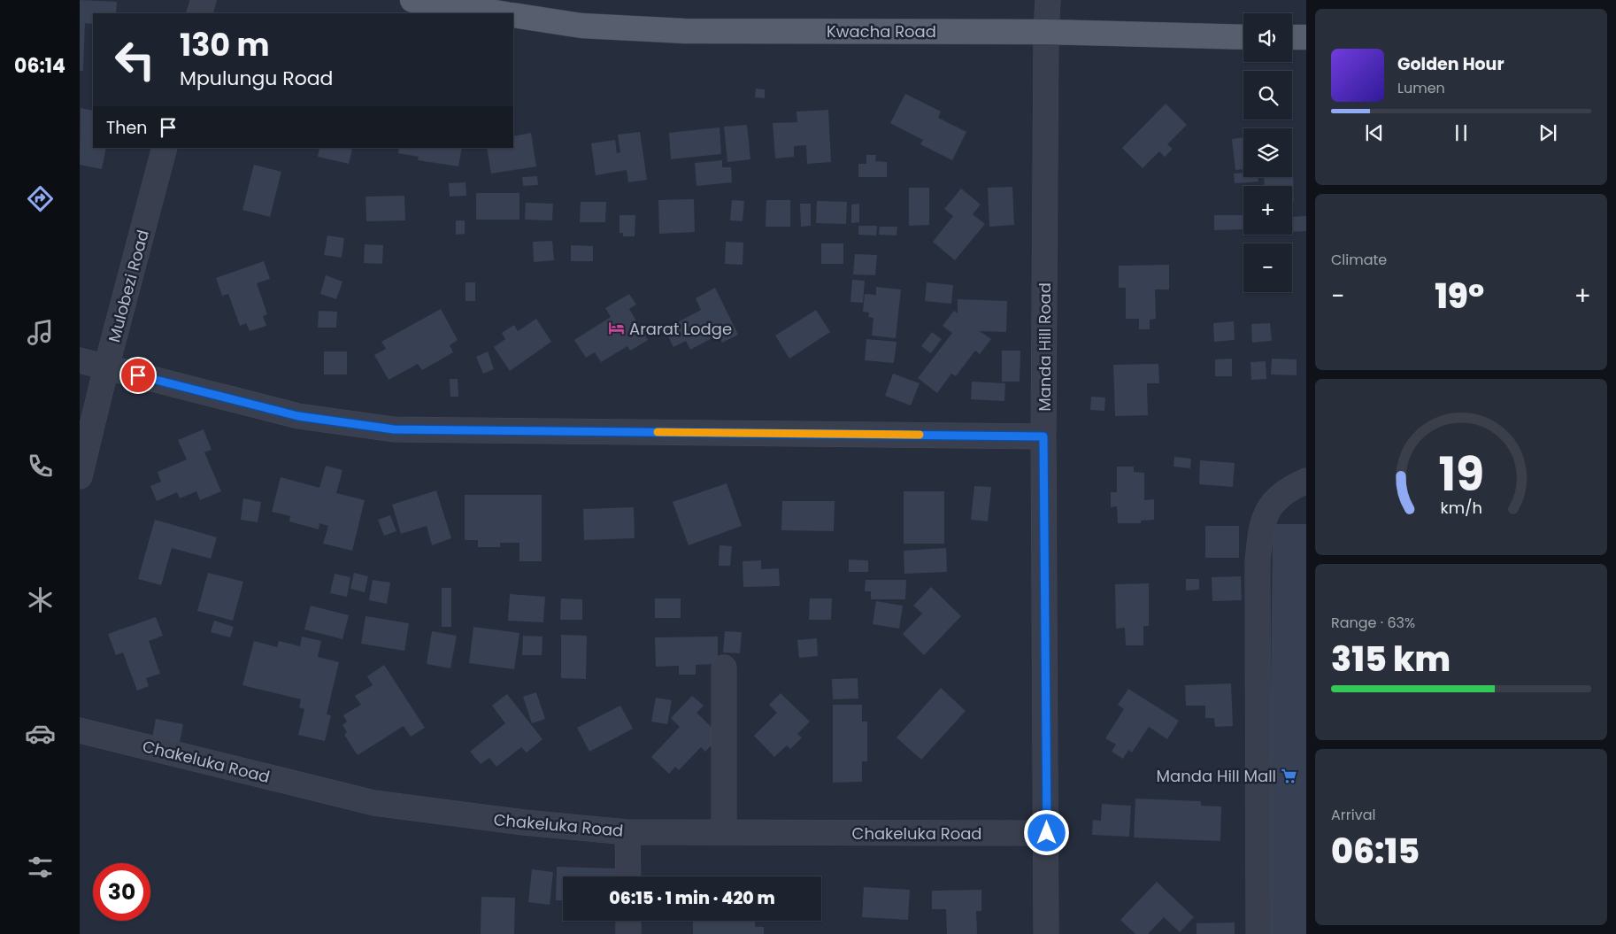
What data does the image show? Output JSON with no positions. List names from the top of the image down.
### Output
{
  "streets": {
    "main road": ["Kwacha Road"],
    "street": ["Mulobezi Road", "Manda Hill Road", "Chakeluka Road"]
  },
  "crossings": [
    ["Kwacha Road", "Manda Hill Road"],
    ["Manda Hill Road", "Chakeluka Road"]
  ],
  "places": {
    "hotel": ["Ararat Lodge"],
    "supermarket": ["Manda Hill Mall"]
  },
  "page": {
    "tabs": "06:14",
    "map_buttons": ["+", "−"],
    "turn": ["130 m", "Mpulungu Road"],
    "song": ["Golden Hour", "Lumen"],
    "then": "Then",
    "tile": [
      "Climate",
      ["Range · 63%", "315 km"],
      ["Arrival", "06:15"]
    ],
    "heat": ["−", "19°", "+"],
    "limit": "30",
    "trip": "06:15 · 1 min · 420 m",
    "gauge": ["19", "km/h"]
  }
}
